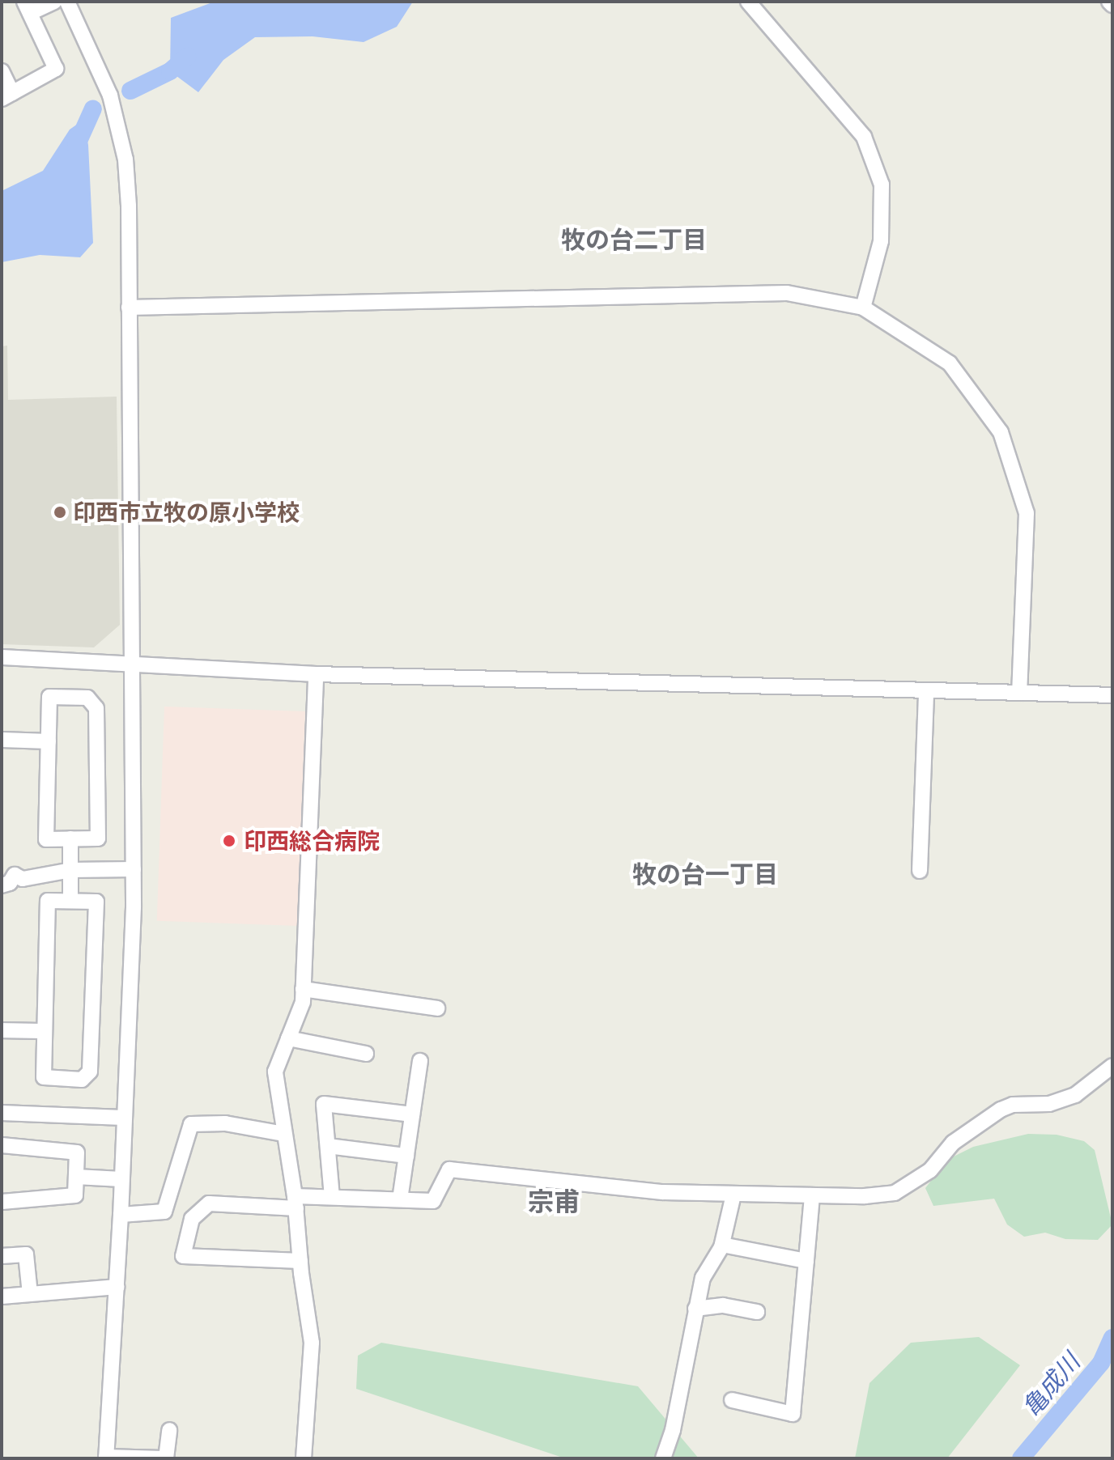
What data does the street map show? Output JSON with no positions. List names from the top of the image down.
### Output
{
  "districts": ["牧の台二丁目", "牧の台一丁目", "宗甫"],
  "water": ["亀成川"],
  "places": ["印西市立牧の原小学校", "印西総合病院"]
}
